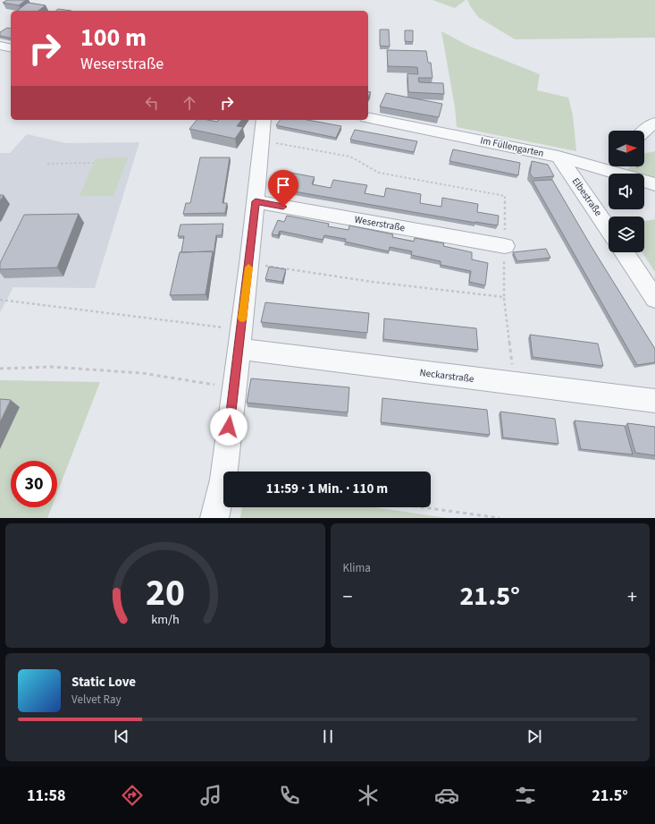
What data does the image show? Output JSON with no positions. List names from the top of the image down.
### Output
{
  "streets": {
    "street": [
      "Im Füllengarten",
      "Elbestraße",
      "Weserstraße",
      "Neckarstraße"
    ]
  },
  "crossings": [
    ["Im Füllengarten", "Elbestraße"]
  ],
  "north": "right",
  "page": {
    "turn": ["100 m", "Weserstraße"],
    "limit": "30",
    "trip": "11:59 · 1 Min. · 110 m",
    "tile": "Klima",
    "heat": ["−", "21.5°", "+"],
    "song": ["Static Love", "Velvet Ray"],
    "tabs": ["11:58", "21.5°"],
    "gauge": ["20", "km/h"]
  }
}
